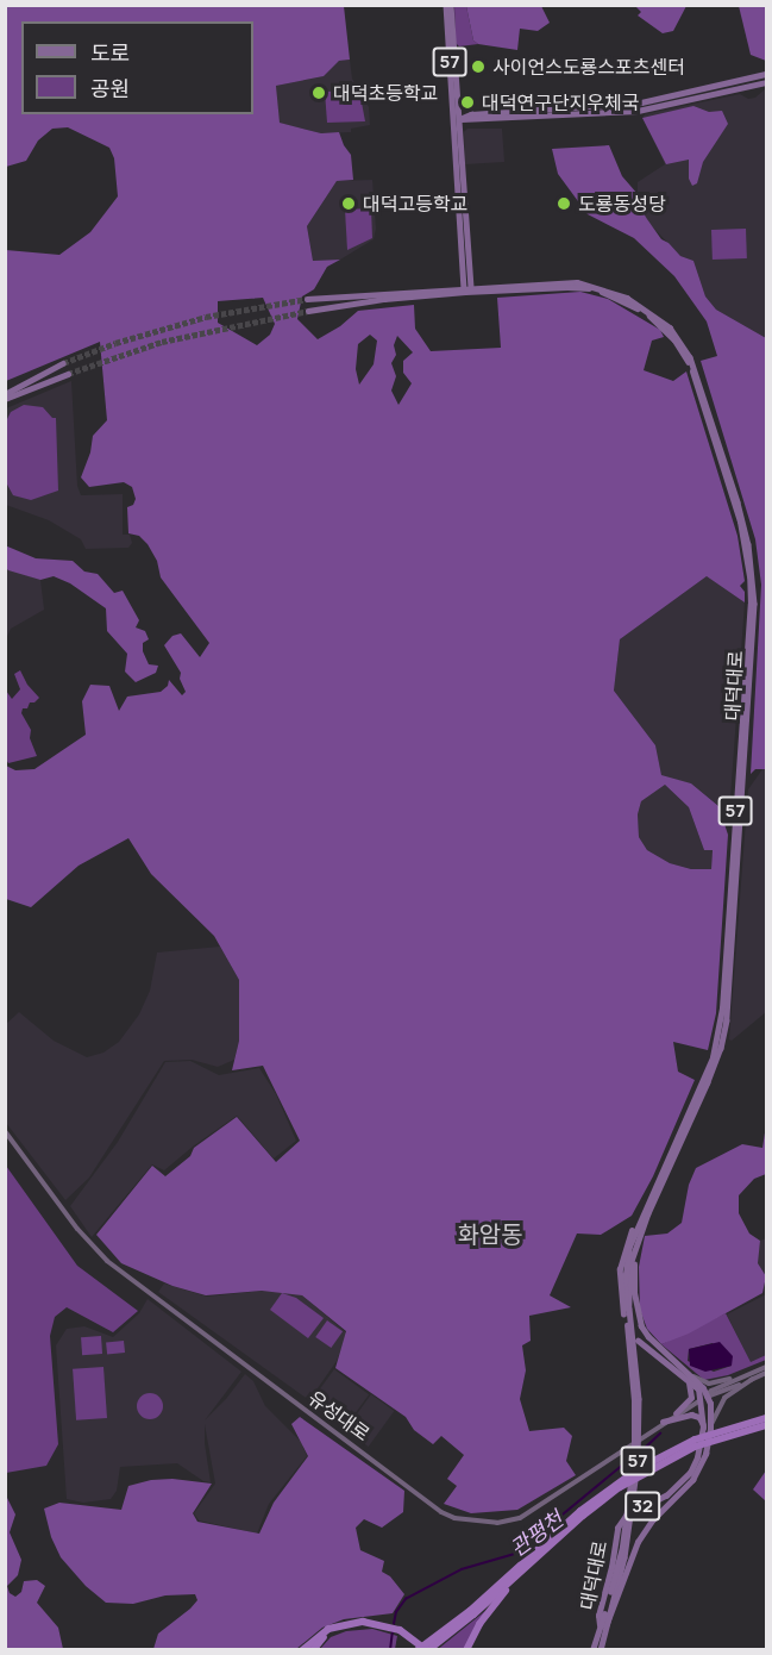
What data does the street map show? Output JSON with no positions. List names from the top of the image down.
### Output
{
  "streets": {
    "main road": [
      "57",
      "대덕대로",
      "유성대로",
      "32"
    ]
  },
  "crossings": [
    ["57", "대덕대로"],
    ["대덕대로", "유성대로"],
    ["대덕대로", "32"],
    ["유성대로", "32"]
  ],
  "districts": ["화암동"],
  "water": ["관평천"],
  "places": [
    "사이언스도룡스포츠센터",
    "대덕초등학교",
    "대덕연구단지우체국",
    "대덕고등학교",
    "도룡동성당"
  ],
  "legend": ["도로", "공원"]
}
